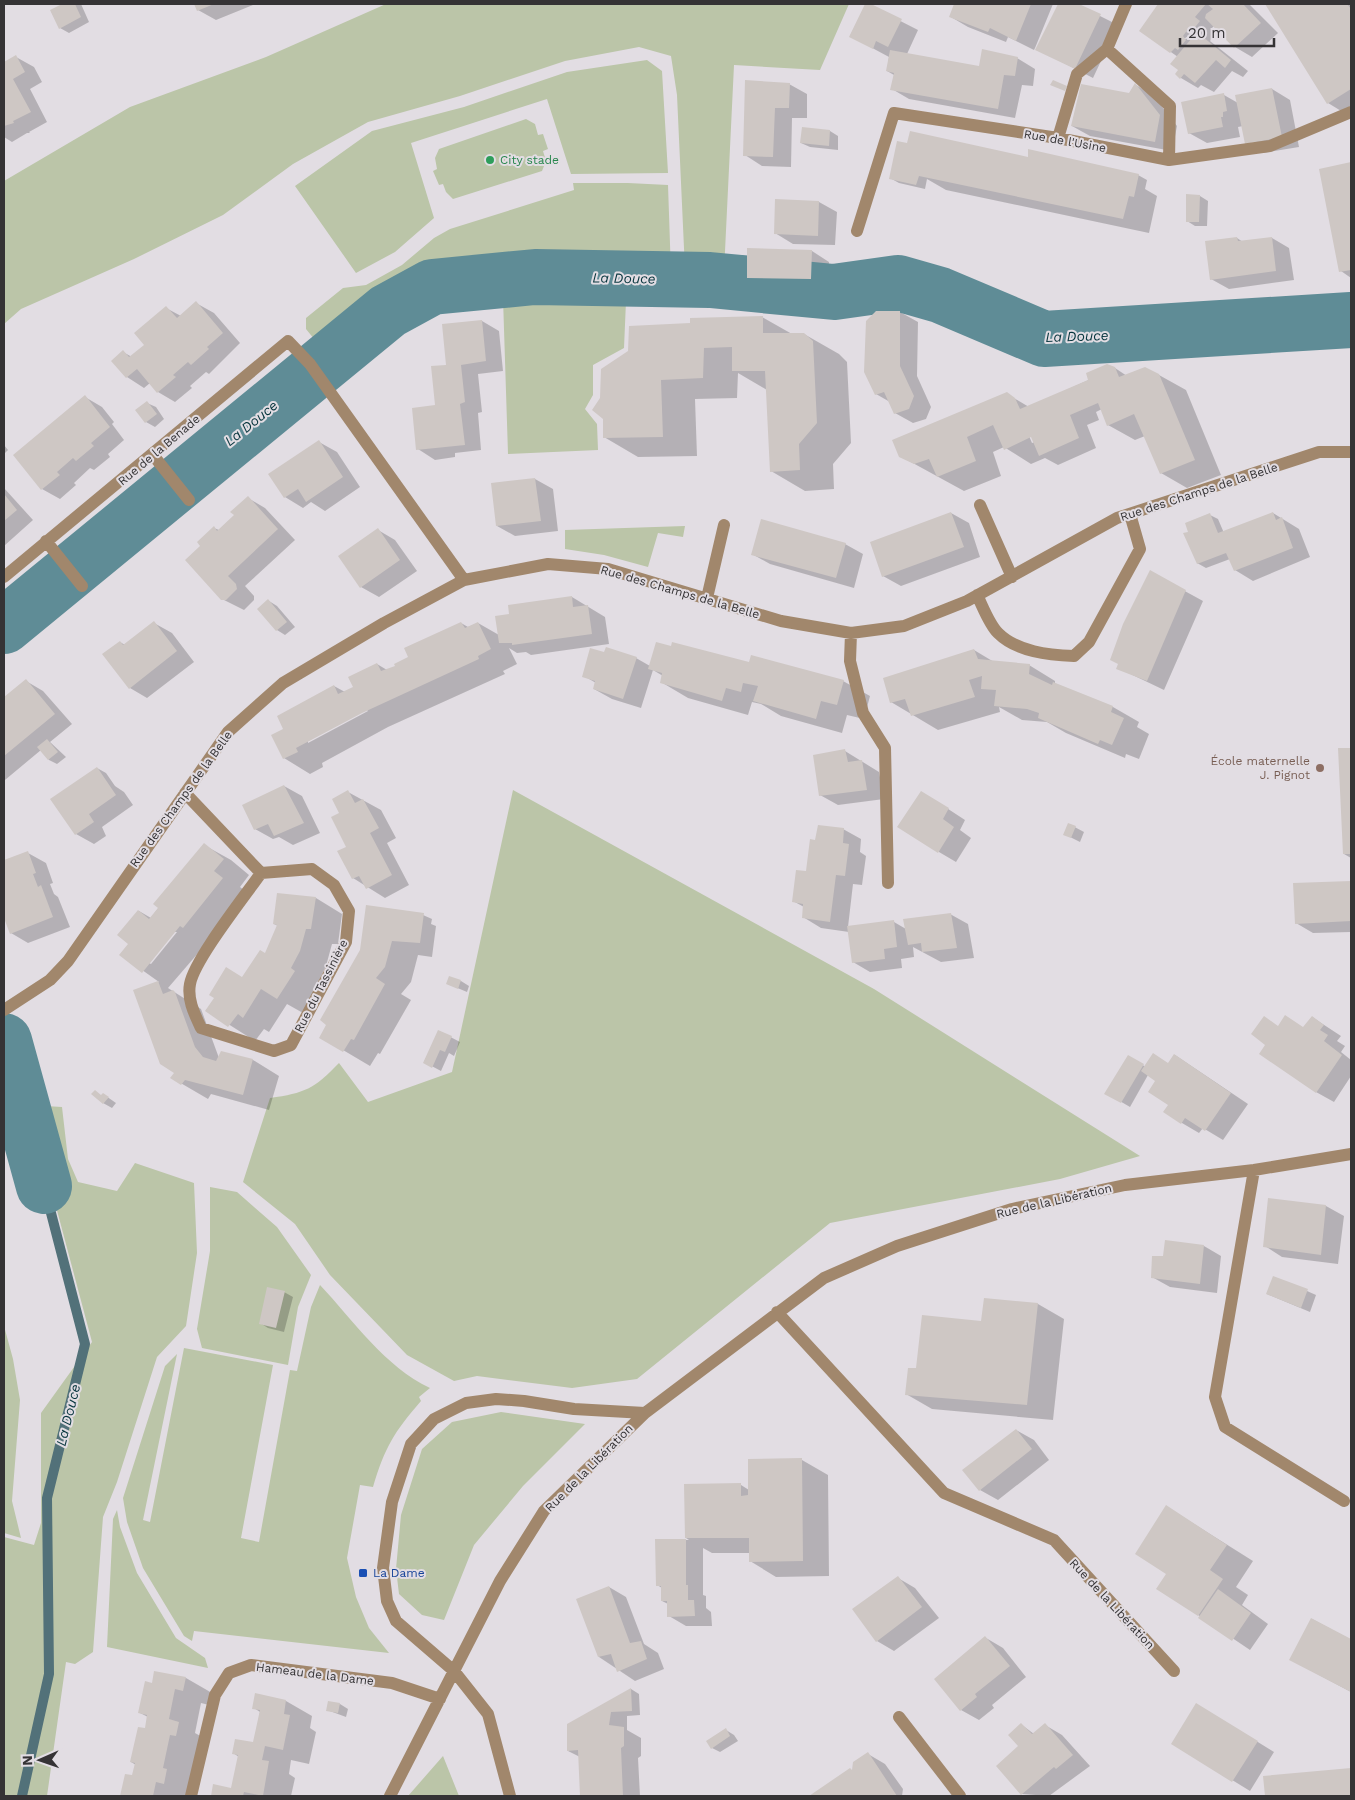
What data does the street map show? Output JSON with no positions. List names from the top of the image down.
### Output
{
  "streets": {
    "street": [
      "Rue de l'Usine",
      "Rue de la Benade",
      "Rue des Champs de la Belle",
      "Rue du Tassinière",
      "Rue de la Libération",
      "Hameau de la Dame"
    ]
  },
  "crossings": [
    ["Rue de la Benade", "Rue des Champs de la Belle"],
    ["Rue de la Libération", "Hameau de la Dame"]
  ],
  "water": ["La Douce"],
  "places": {
    "other": ["City stade", "École maternelle J. Pignot"],
    "transit": ["La Dame"]
  },
  "scale_bar": "20 m",
  "north": "left"
}
